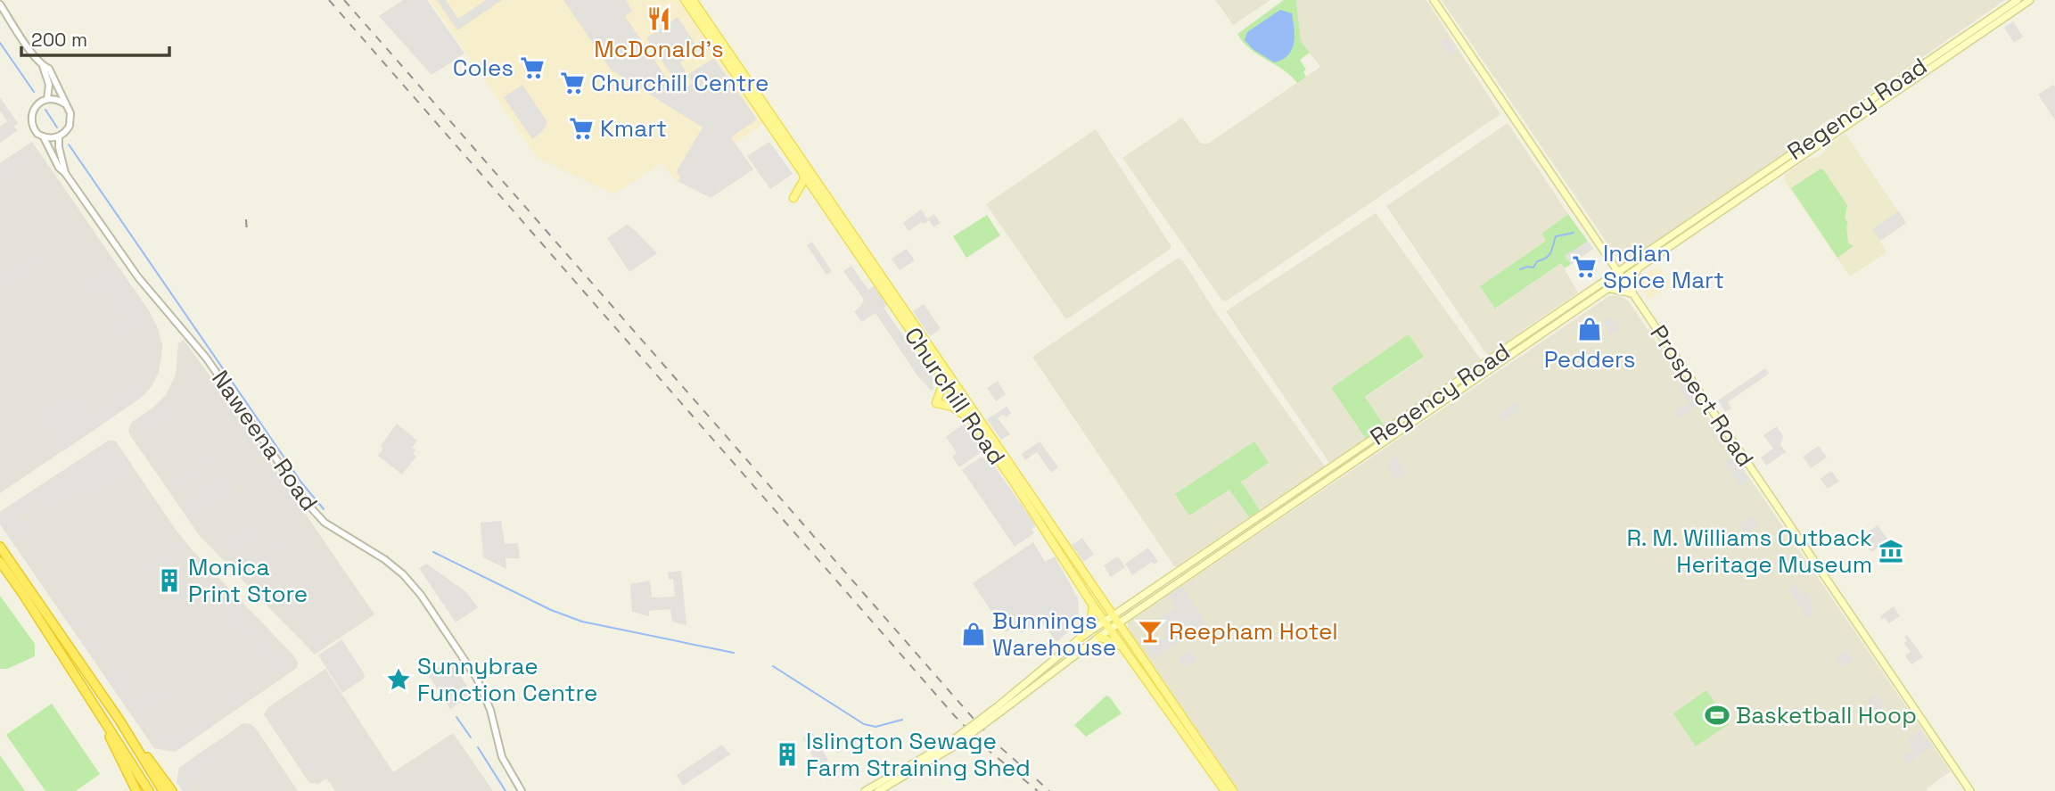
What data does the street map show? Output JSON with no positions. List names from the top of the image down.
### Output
{
  "streets": {
    "main road": ["Regency Road", "Churchill Road", "Prospect Road"],
    "street": ["Naweena Road"]
  },
  "crossings": [
    ["Regency Road", "Churchill Road"],
    ["Regency Road", "Prospect Road"]
  ],
  "places": {
    "restaurant": ["McDonald's"],
    "supermarket": [
      "Coles",
      "Churchill Centre",
      "Kmart",
      "Indian Spice Mart"
    ],
    "shop": ["Pedders", "Bunnings Warehouse"],
    "museum": ["R. M. Williams Outback Heritage Museum"],
    "building": ["Monica Print Store", "Islington Sewage Farm Straining Shed"],
    "bar": ["Reepham Hotel"],
    "place": ["Sunnybrae Function Centre"],
    "sports": ["Basketball Hoop"]
  },
  "scale_bar": "200 m"
}
